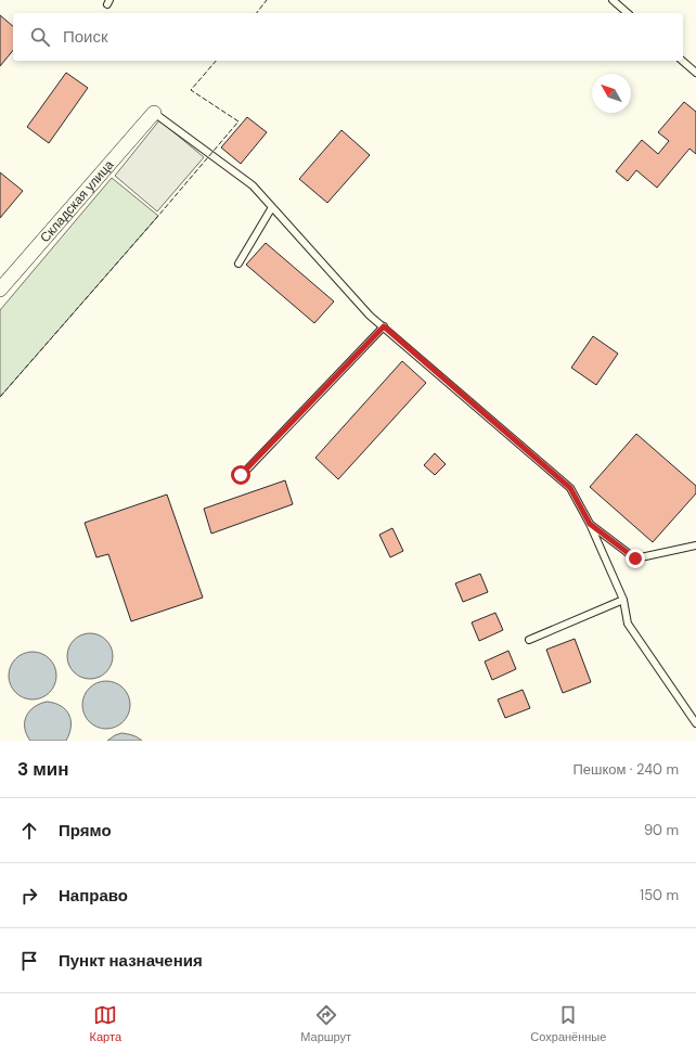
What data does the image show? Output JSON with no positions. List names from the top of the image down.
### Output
{
  "streets": {
    "street": ["Складская улица"]
  },
  "north": "top left",
  "page": {
    "search": "Поиск",
    "heading": ["3 мин", "Пешком · 240 m"],
    "list": [
      ["Прямо", "90 m"],
      ["Направо", "150 m"],
      "Пункт назначения"
    ],
    "nav": ["Карта", "Маршрут", "Сохранённые"]
  }
}
